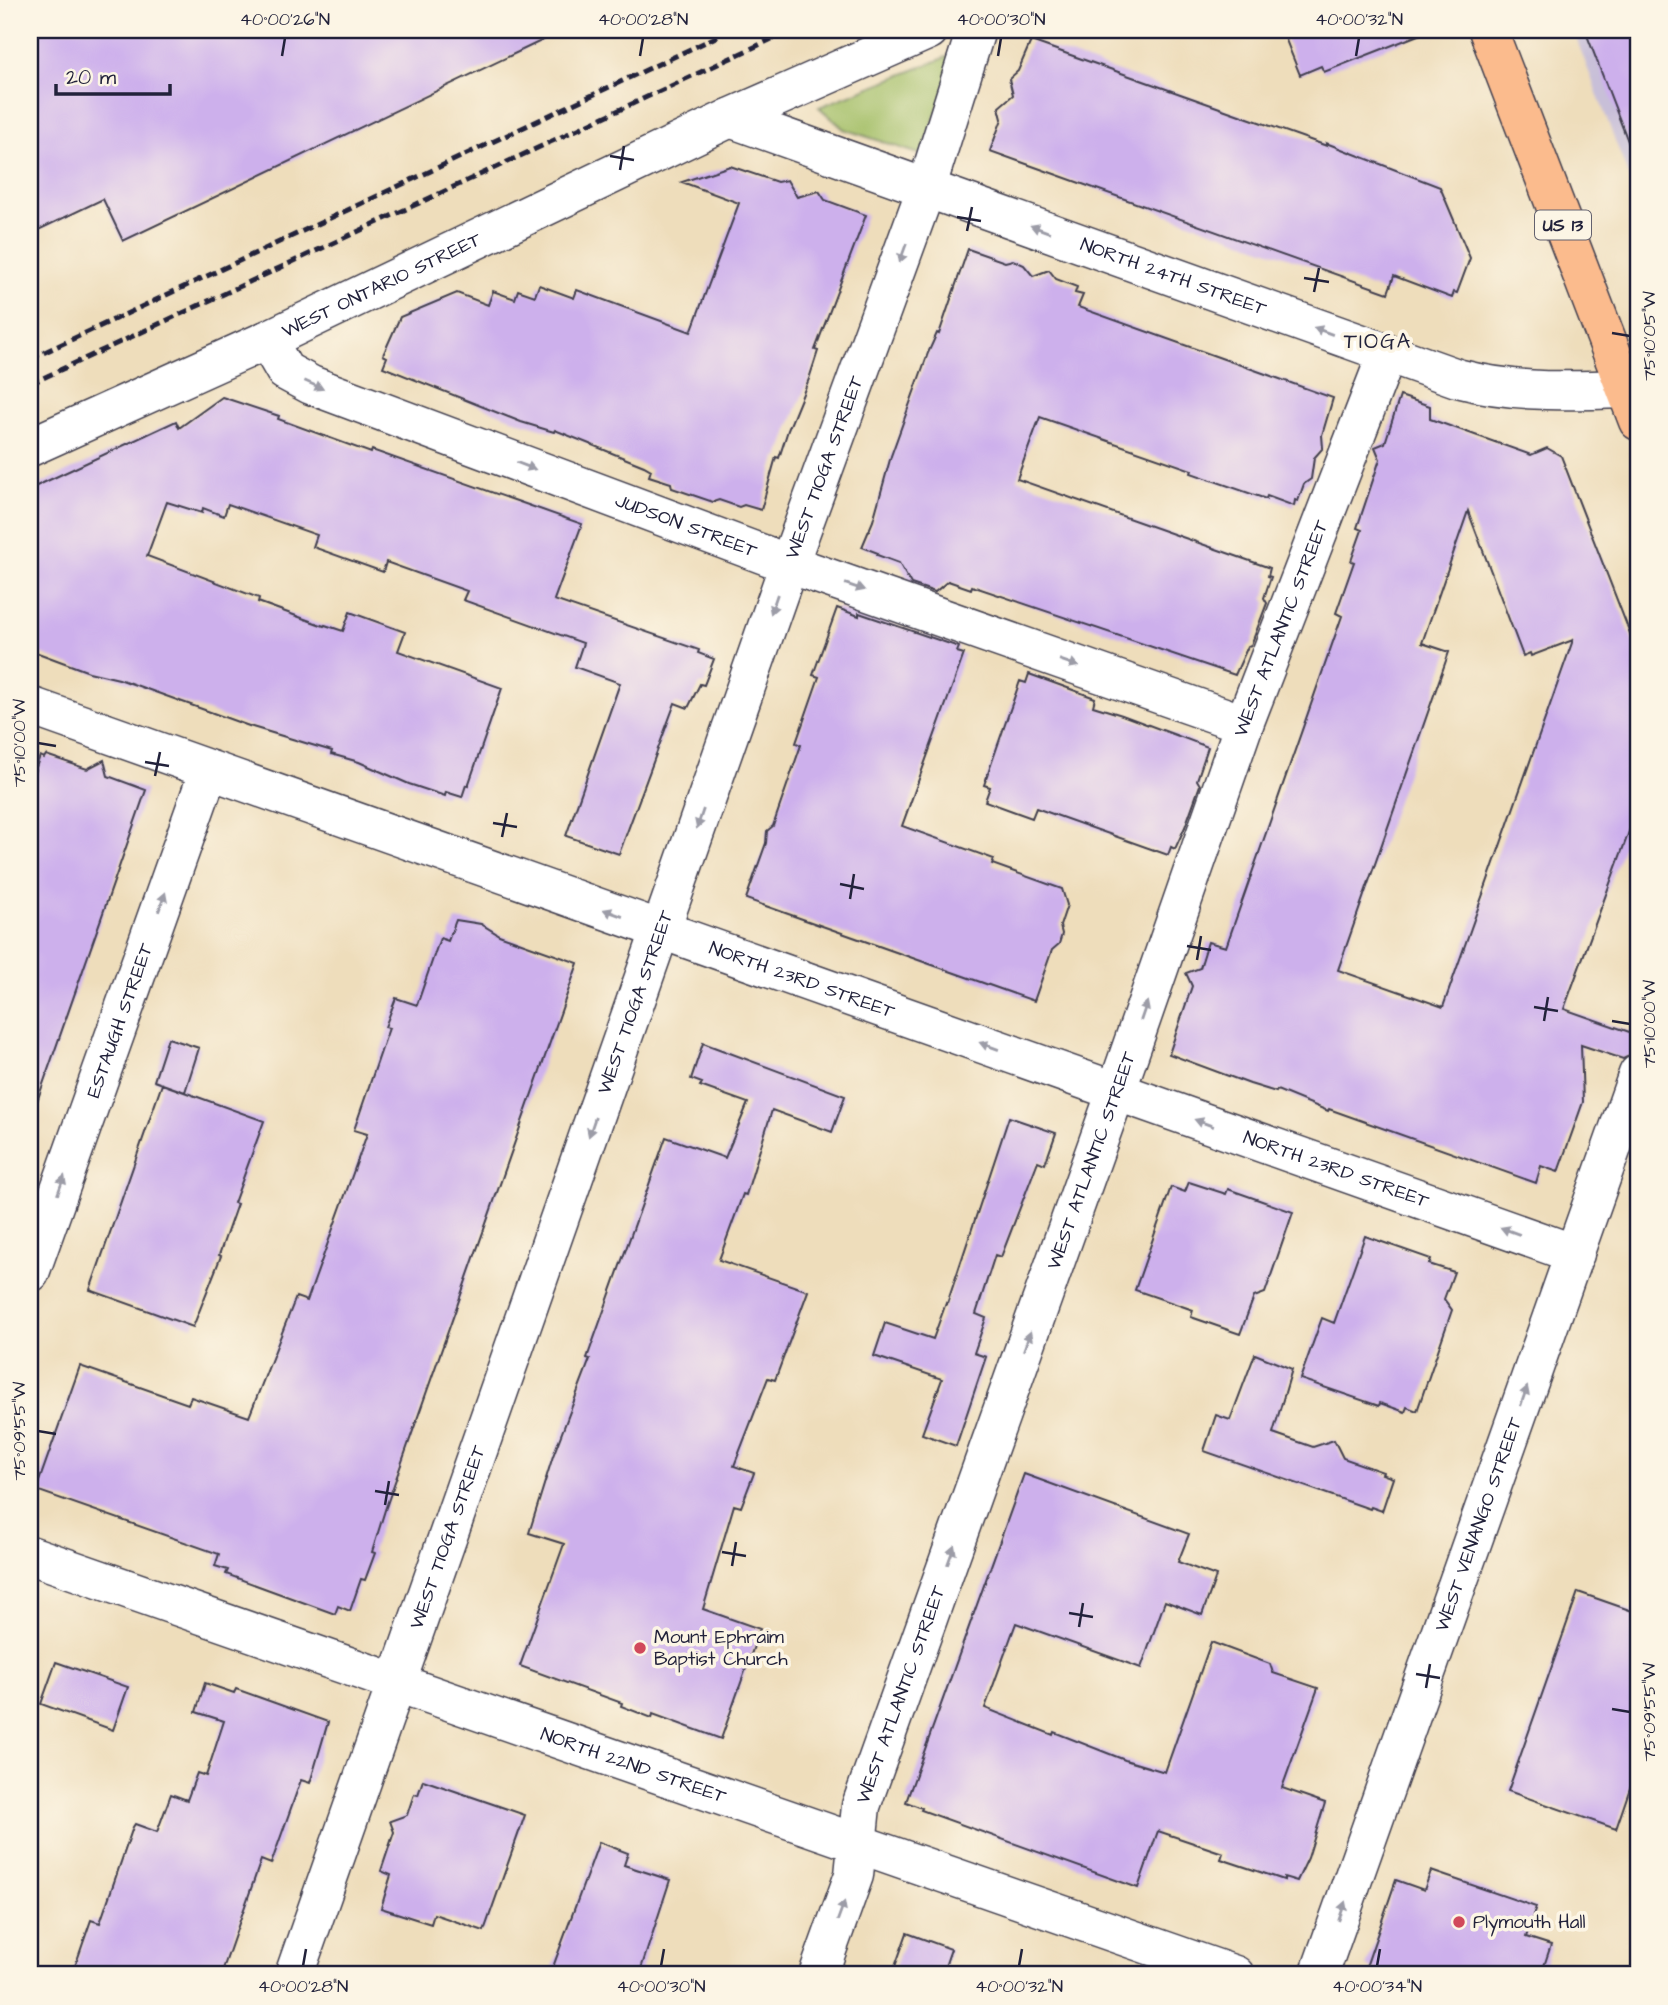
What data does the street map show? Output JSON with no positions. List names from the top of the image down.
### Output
{
  "streets": {
    "main road": ["US 13"],
    "street": [
      "NORTH 24TH STREET",
      "WEST ONTARIO STREET",
      "WEST TIOGA STREET",
      "JUDSON STREET",
      "WEST ATLANTIC STREET",
      "NORTH 23RD STREET",
      "ESTAUGH STREET",
      "WEST VENANGO STREET",
      "NORTH 22ND STREET"
    ]
  },
  "crossings": [
    ["US 13", "NORTH 24TH STREET"],
    ["NORTH 24TH STREET", "WEST ONTARIO STREET"],
    ["NORTH 24TH STREET", "WEST TIOGA STREET"],
    ["NORTH 24TH STREET", "WEST ATLANTIC STREET"],
    ["WEST ONTARIO STREET", "JUDSON STREET"],
    ["WEST TIOGA STREET", "JUDSON STREET"],
    ["WEST TIOGA STREET", "NORTH 23RD STREET"],
    ["WEST TIOGA STREET", "NORTH 22ND STREET"],
    ["JUDSON STREET", "WEST ATLANTIC STREET"],
    ["WEST ATLANTIC STREET", "NORTH 23RD STREET"],
    ["WEST ATLANTIC STREET", "NORTH 22ND STREET"],
    ["NORTH 23RD STREET", "ESTAUGH STREET"],
    ["NORTH 23RD STREET", "WEST VENANGO STREET"]
  ],
  "one_way": [
    "NORTH 24TH STREET",
    "WEST TIOGA STREET",
    "JUDSON STREET",
    "WEST ATLANTIC STREET",
    "NORTH 23RD STREET",
    "ESTAUGH STREET",
    "WEST VENANGO STREET"
  ],
  "districts": ["TIOGA"],
  "places": ["Mount Ephraim Baptist Church", "Plymouth Hall"],
  "scale_bar": "20 m",
  "coordinates": [
    "40°00'26\"N",
    "40°00'28\"N",
    "40°00'30\"N",
    "40°00'32\"N",
    "75°10'05\"W",
    "75°10'00\"W",
    "75°09'55\"W",
    "40°00'34\"N"
  ]
}
